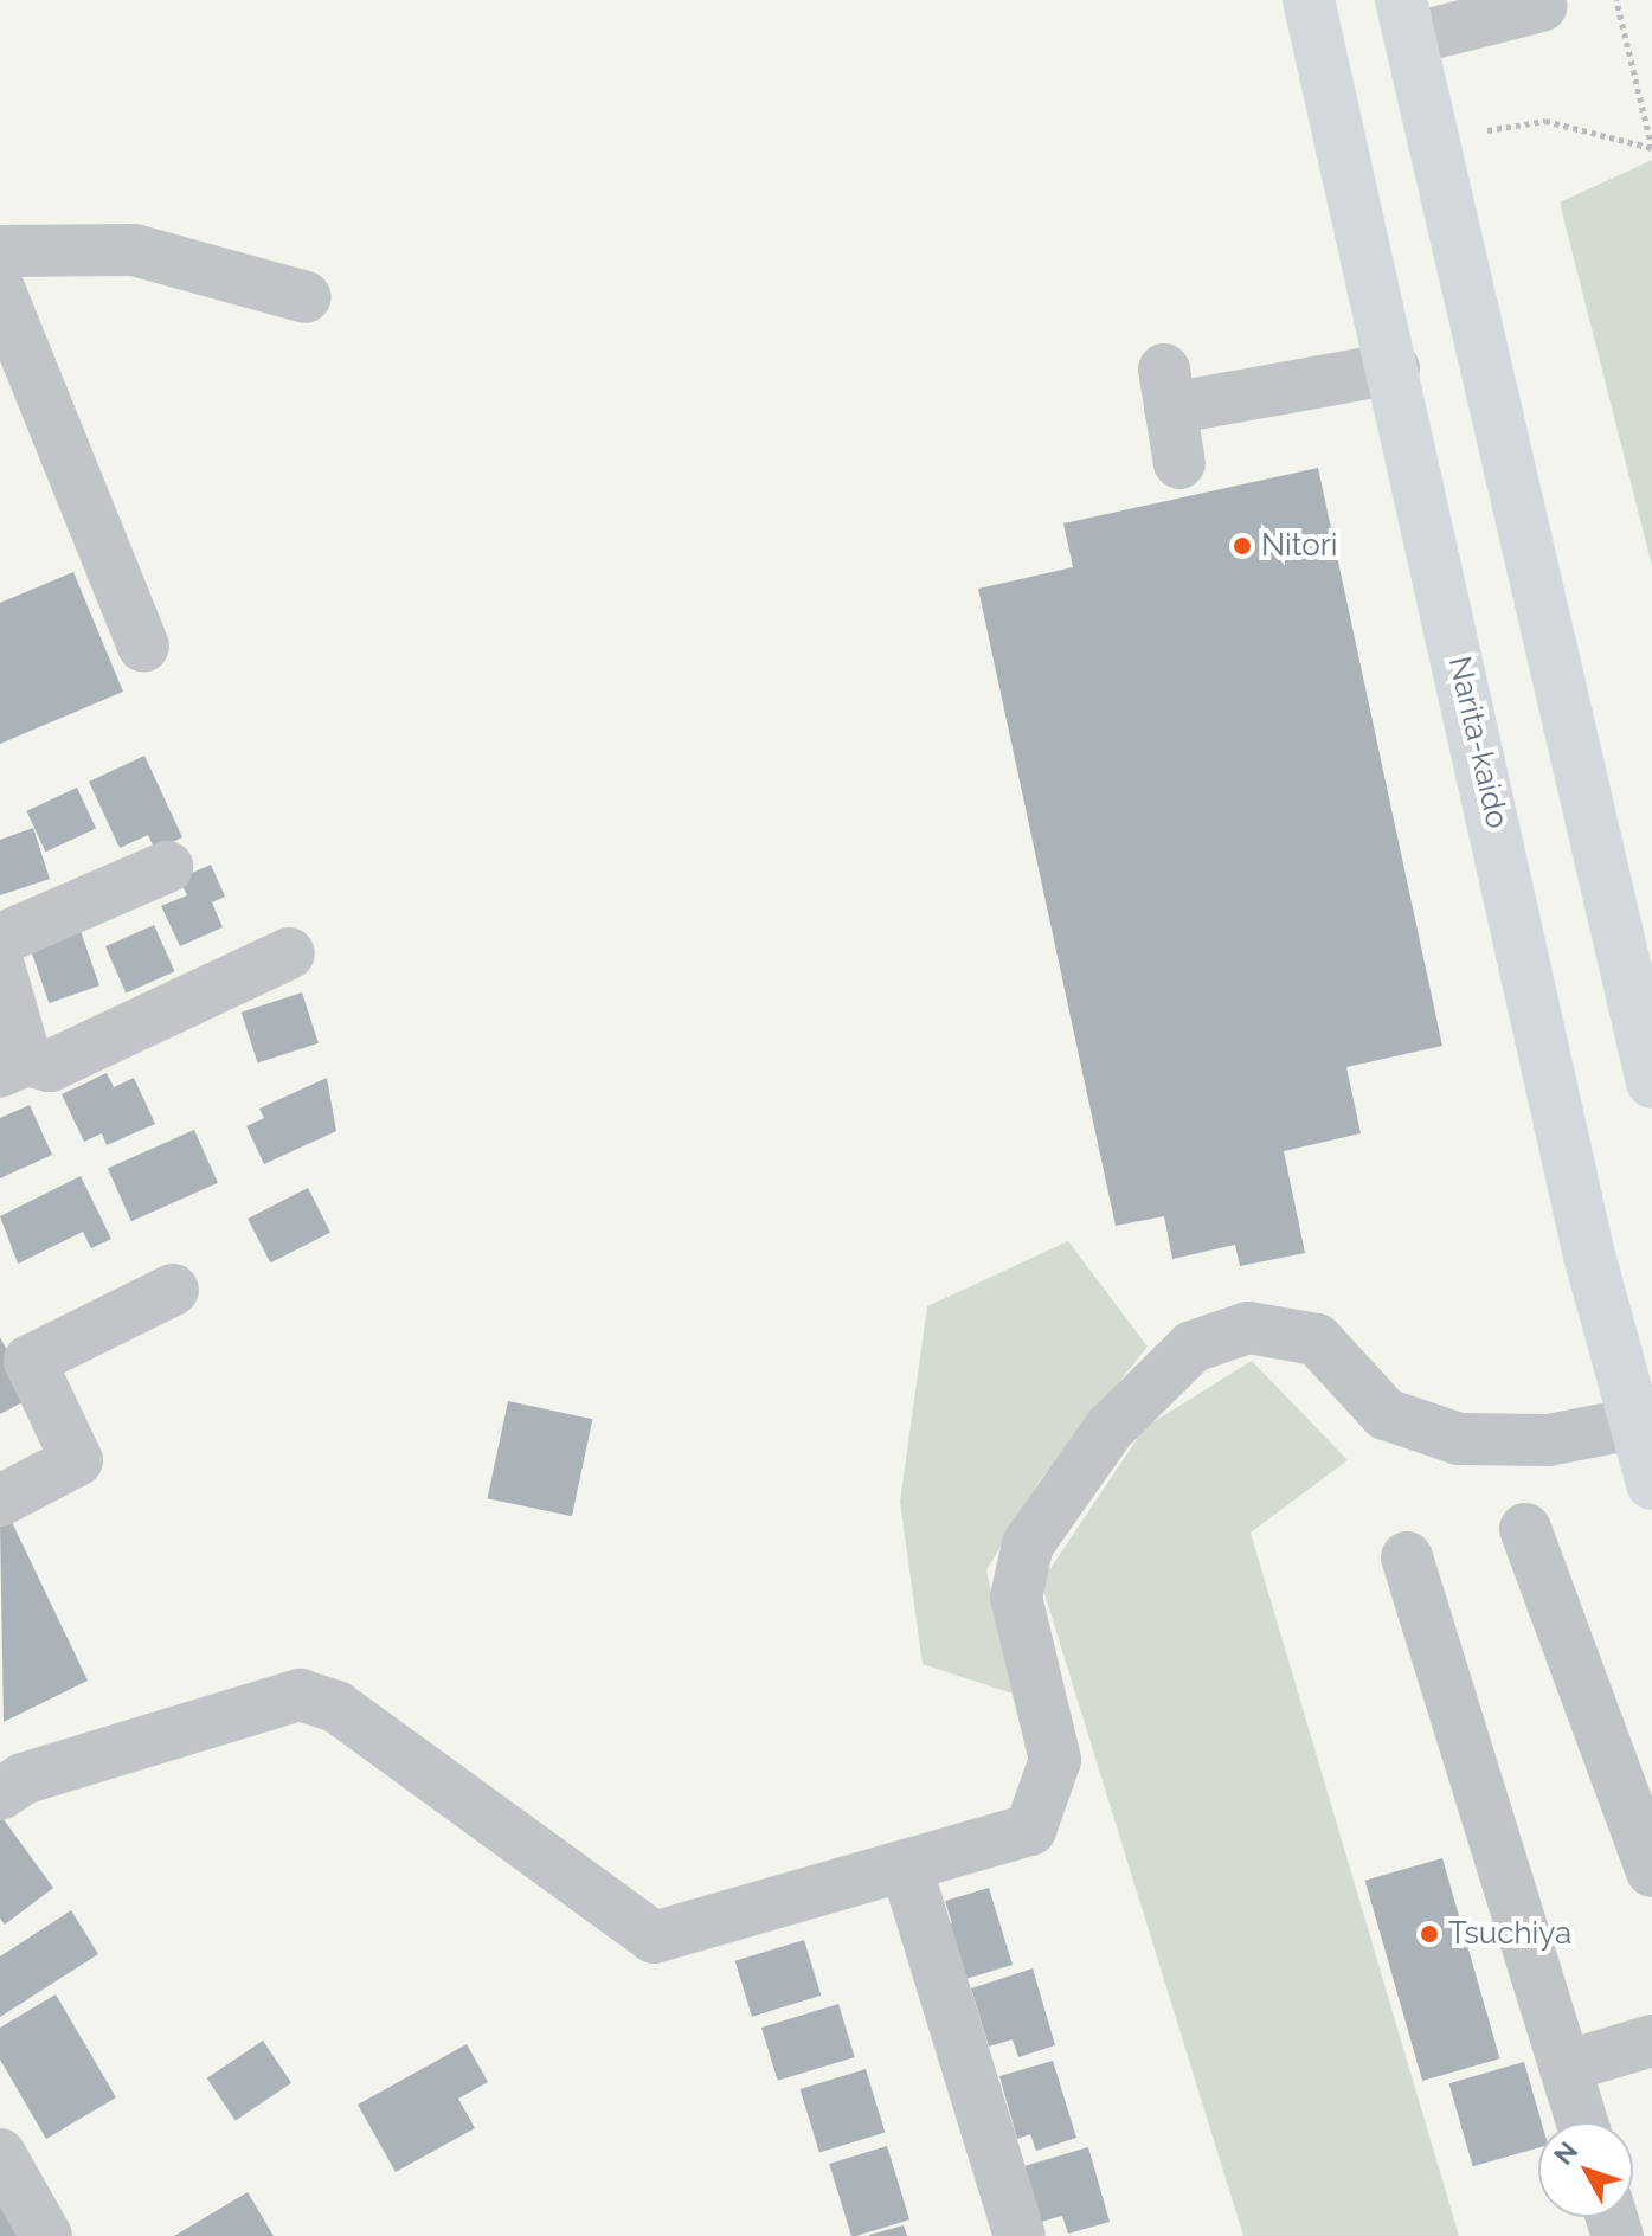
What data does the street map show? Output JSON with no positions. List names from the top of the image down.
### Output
{
  "streets": {
    "highway": ["Narita-kaido"]
  },
  "places": ["Nitori", "Tsuchiya"],
  "north": "top left"
}
